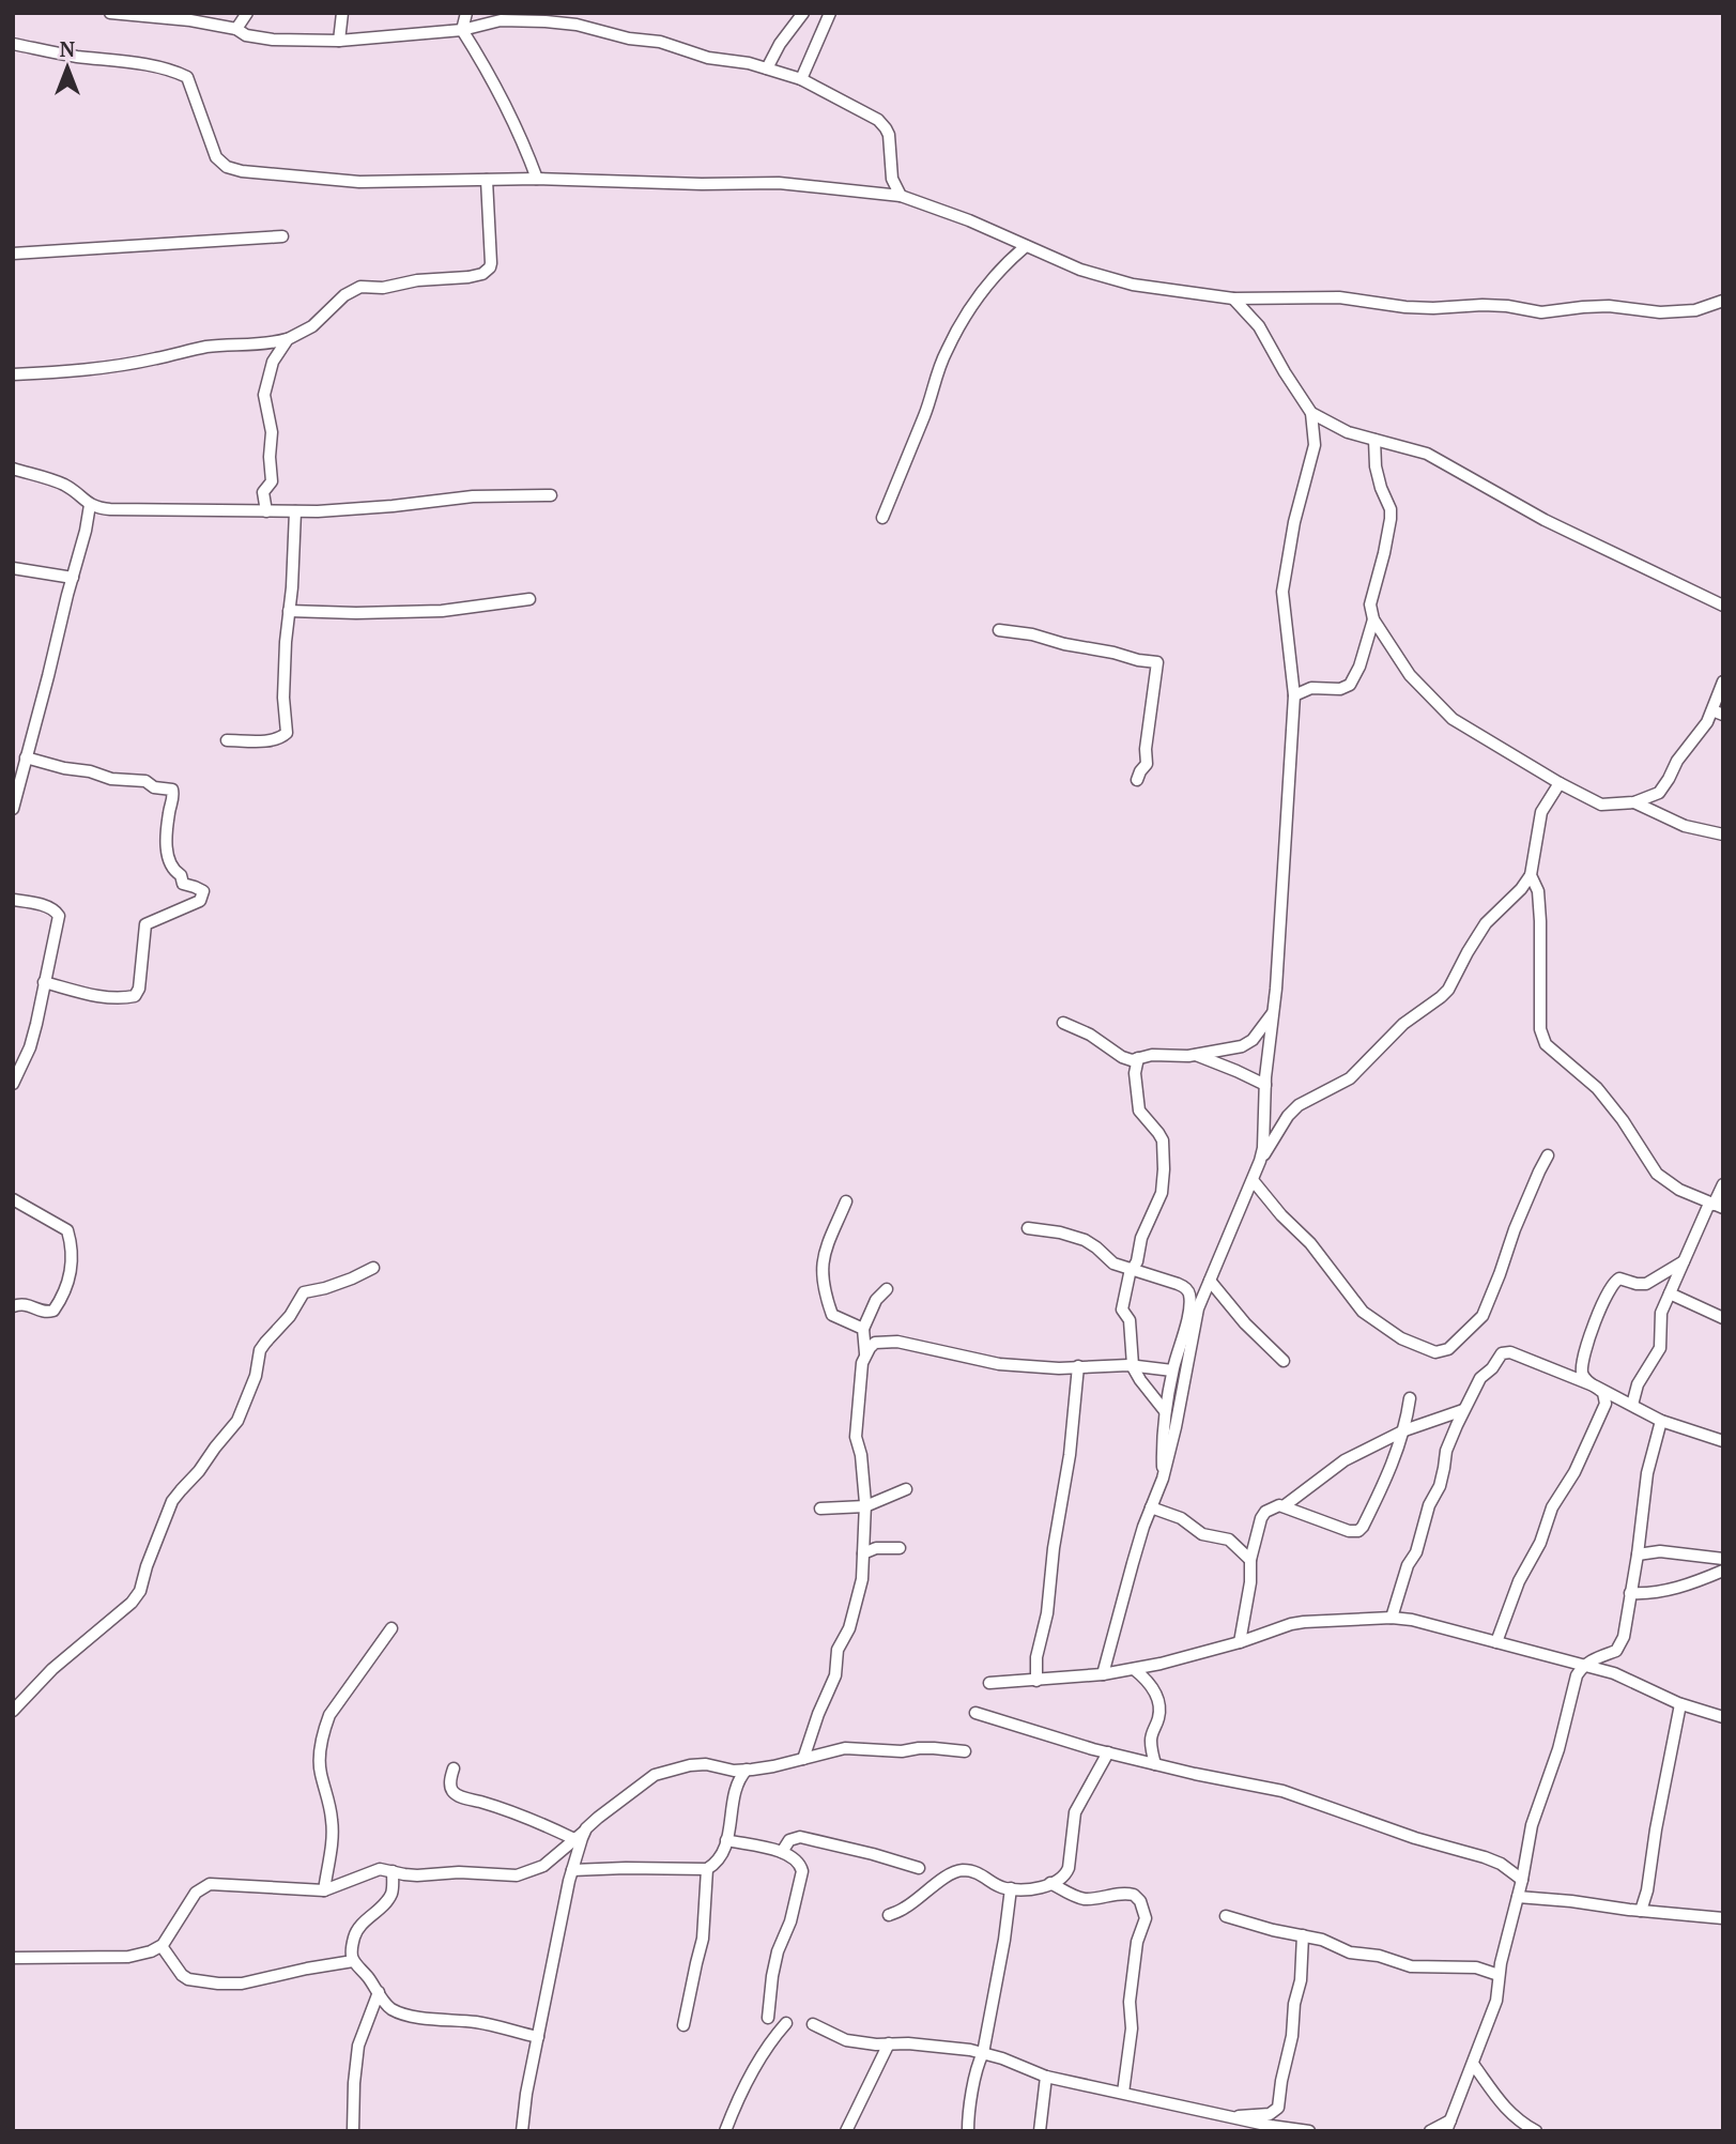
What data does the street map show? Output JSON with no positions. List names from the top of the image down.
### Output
{
  "north": "top"
}
